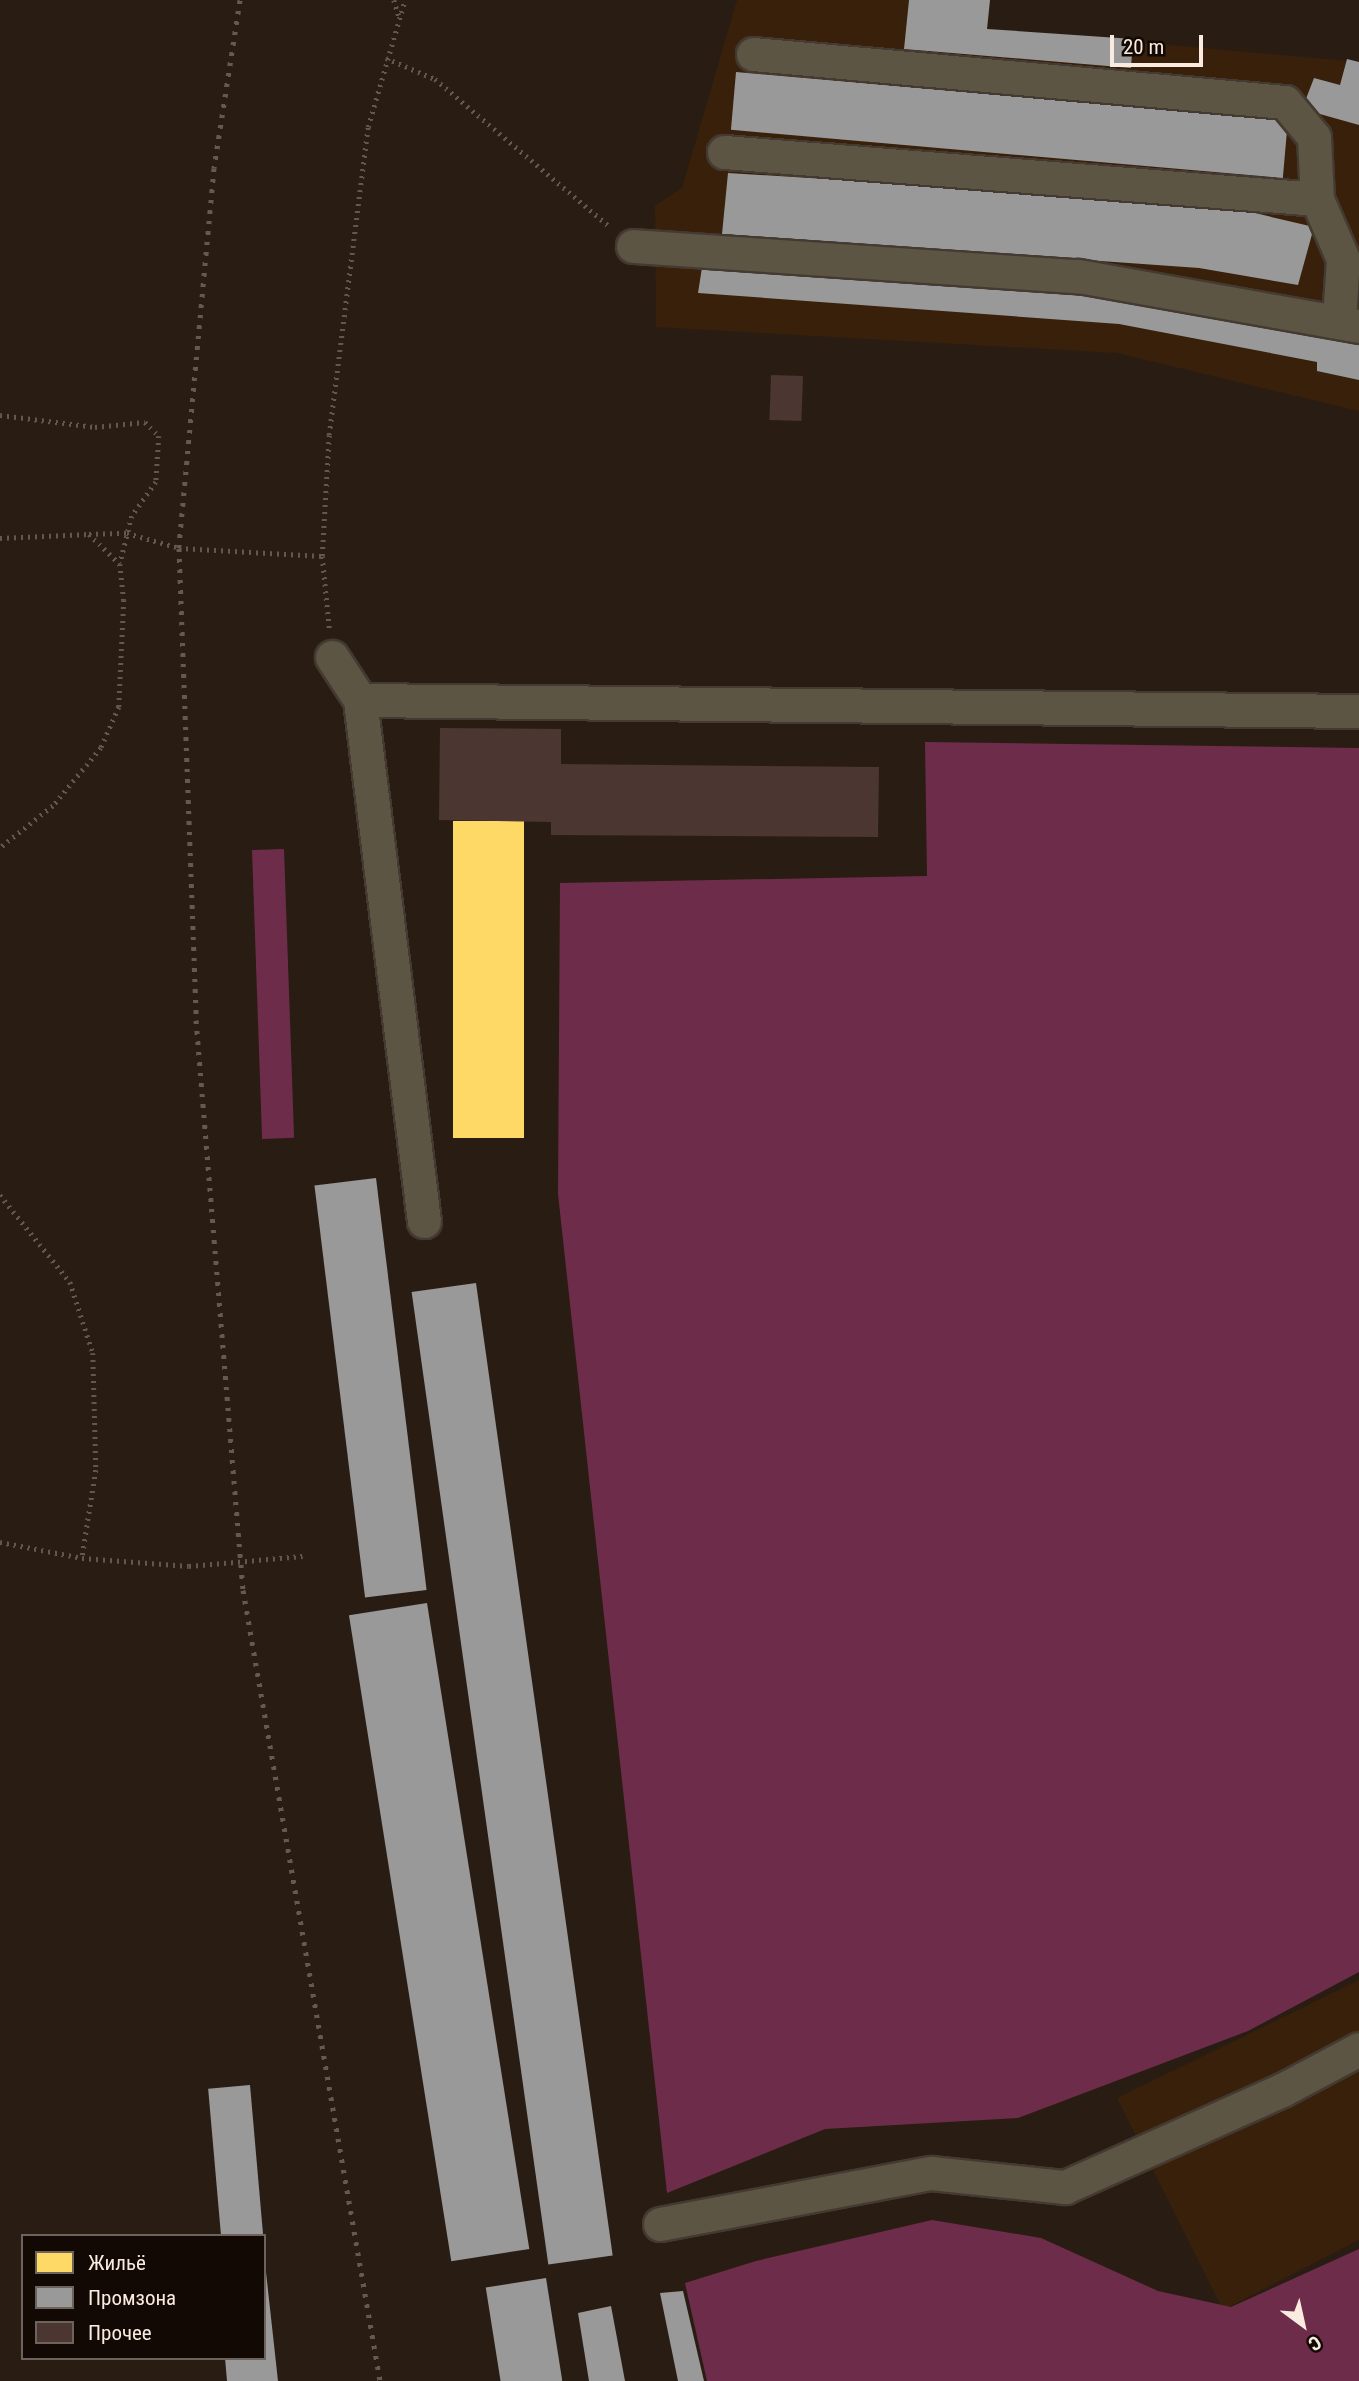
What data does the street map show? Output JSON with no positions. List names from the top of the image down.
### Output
{
  "legend": ["Жильё", "Промзона", "Прочее"],
  "scale_bar": "20 m",
  "north": "bottom right"
}
